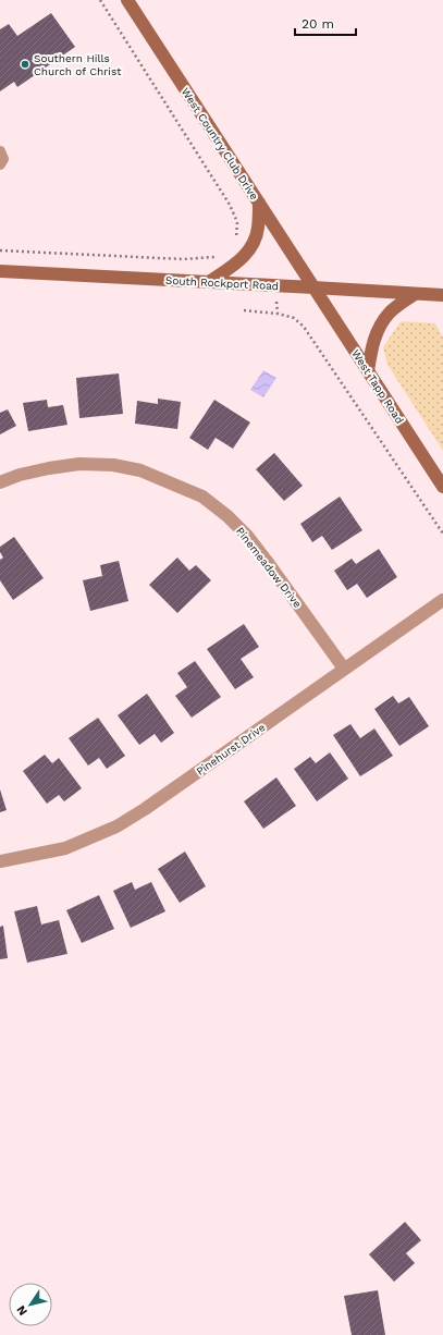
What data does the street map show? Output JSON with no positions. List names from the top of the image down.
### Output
{
  "streets": {
    "main road": ["West Country Club Drive", "South Rockport Road", "West Tapp Road"],
    "street": ["Pinemeadow Drive", "Pinehurst Drive"]
  },
  "crossings": [
    ["West Country Club Drive", "South Rockport Road"],
    ["West Country Club Drive", "West Tapp Road"],
    ["South Rockport Road", "West Tapp Road"],
    ["Pinemeadow Drive", "Pinehurst Drive"]
  ],
  "places": ["Southern Hills Church of Christ"],
  "scale_bar": "20 m",
  "north": "bottom left"
}
